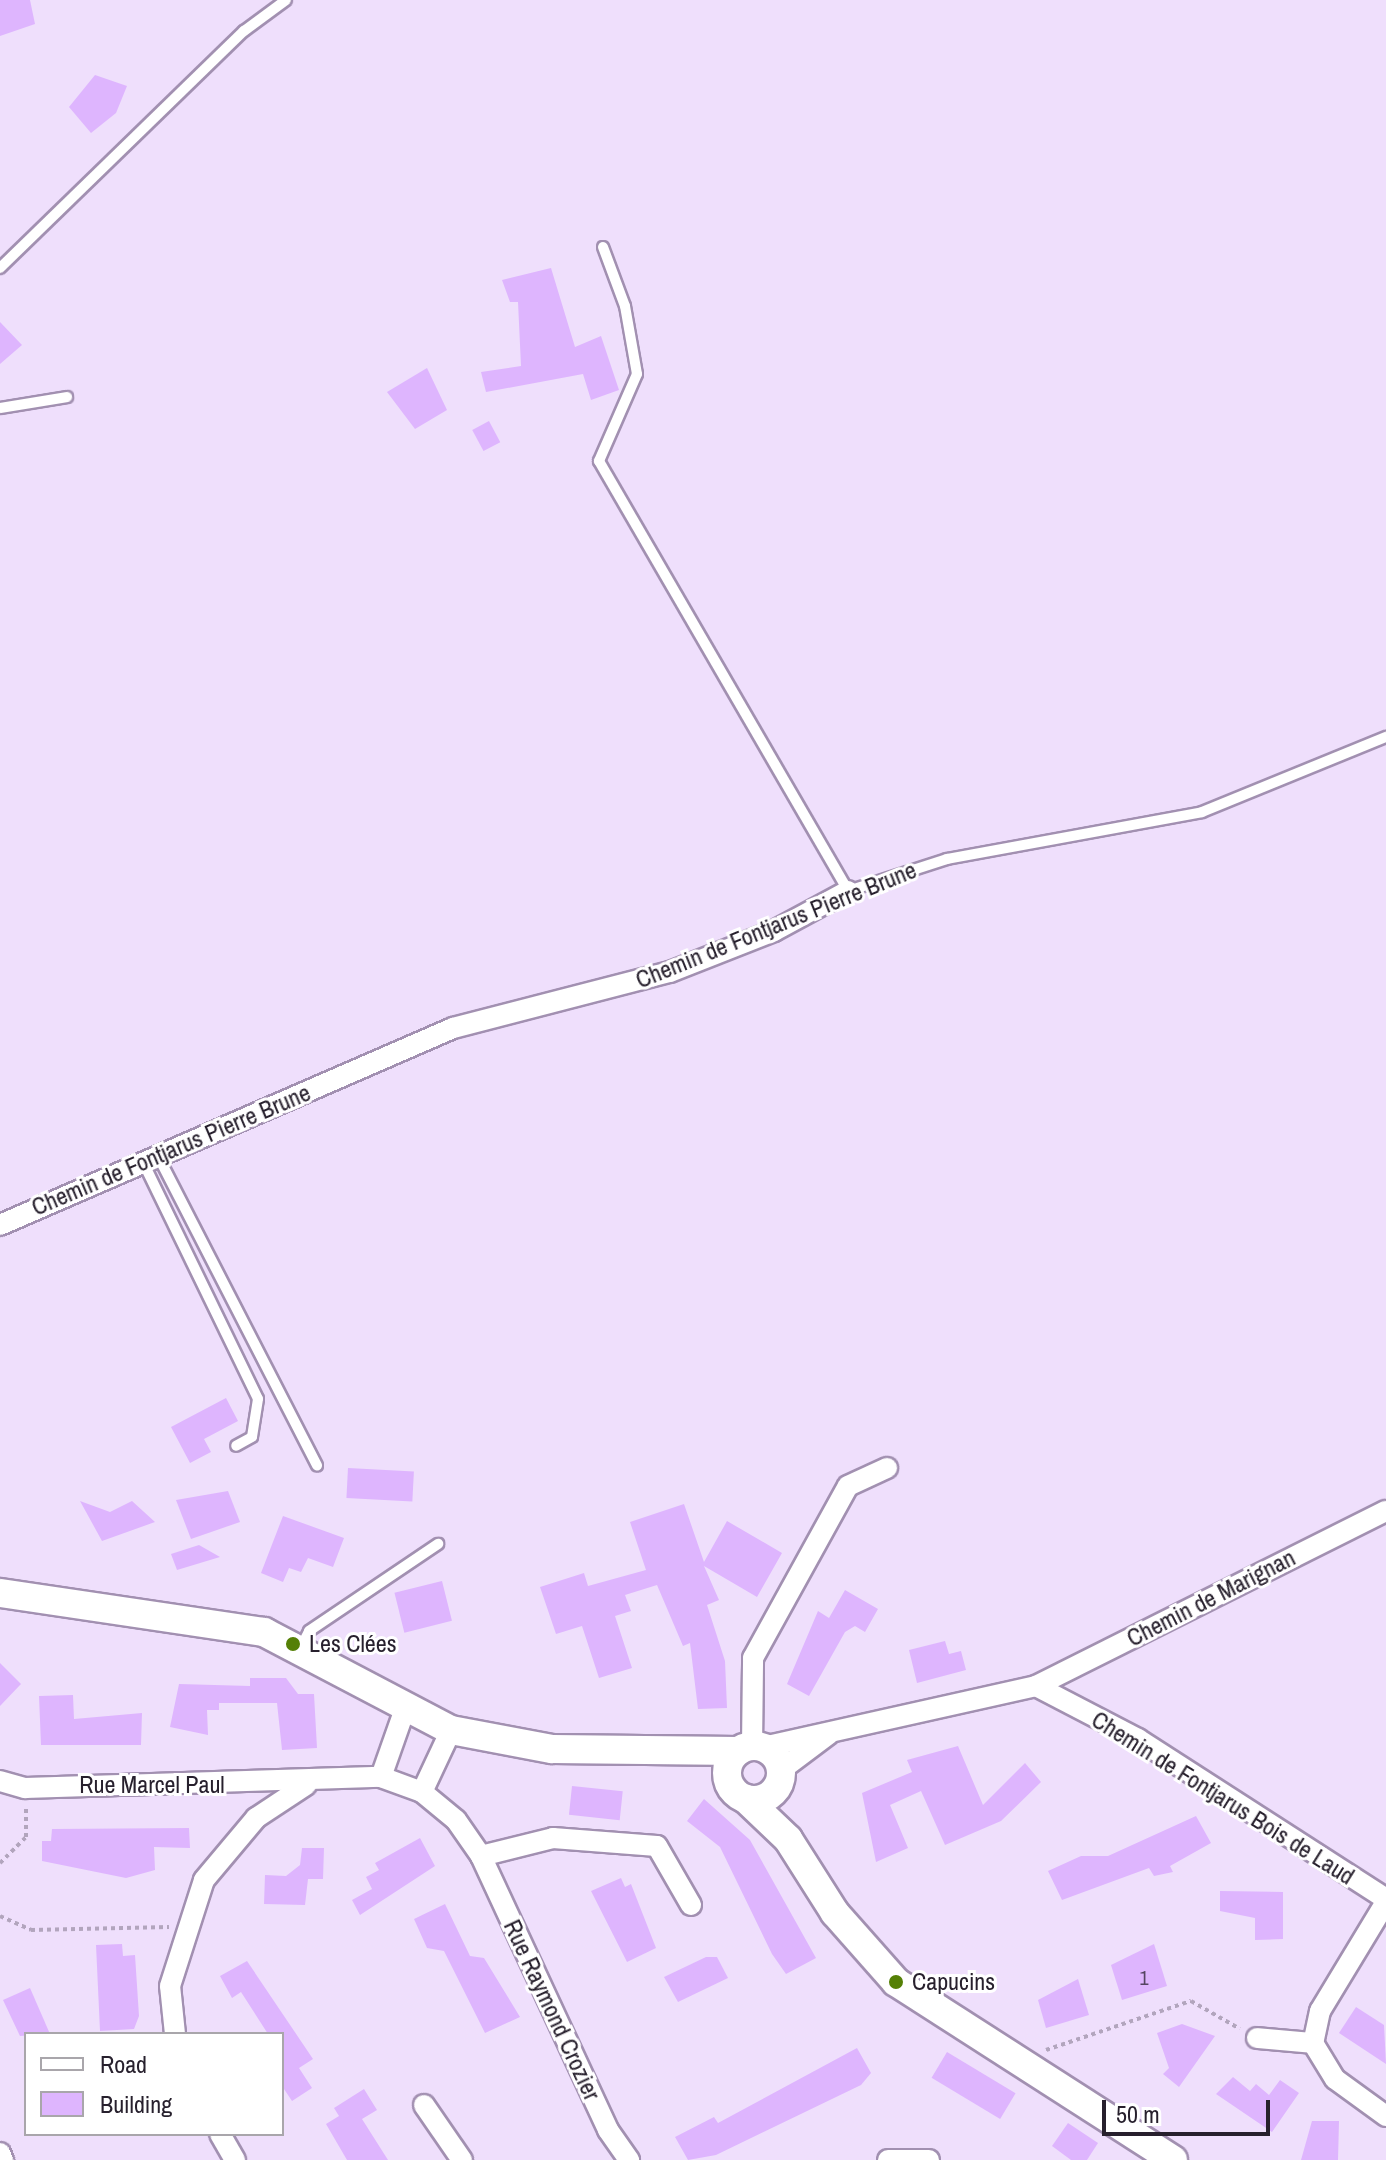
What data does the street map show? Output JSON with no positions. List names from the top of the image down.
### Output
{
  "streets": {
    "street": [
      "Chemin de Fontjarus Pierre Brune",
      "Chemin de Marignan",
      "Rue Marcel Paul",
      "Chemin de Fontjarus Bois de Laud",
      "Rue Raymond Crozier"
    ]
  },
  "crossings": [
    ["Chemin de Marignan", "Chemin de Fontjarus Bois de Laud"],
    ["Rue Marcel Paul", "Rue Raymond Crozier"]
  ],
  "places": ["Les Clées", "Capucins"],
  "house_numbers": ["1"],
  "legend": ["Road", "Building"],
  "scale_bar": "50 m"
}
